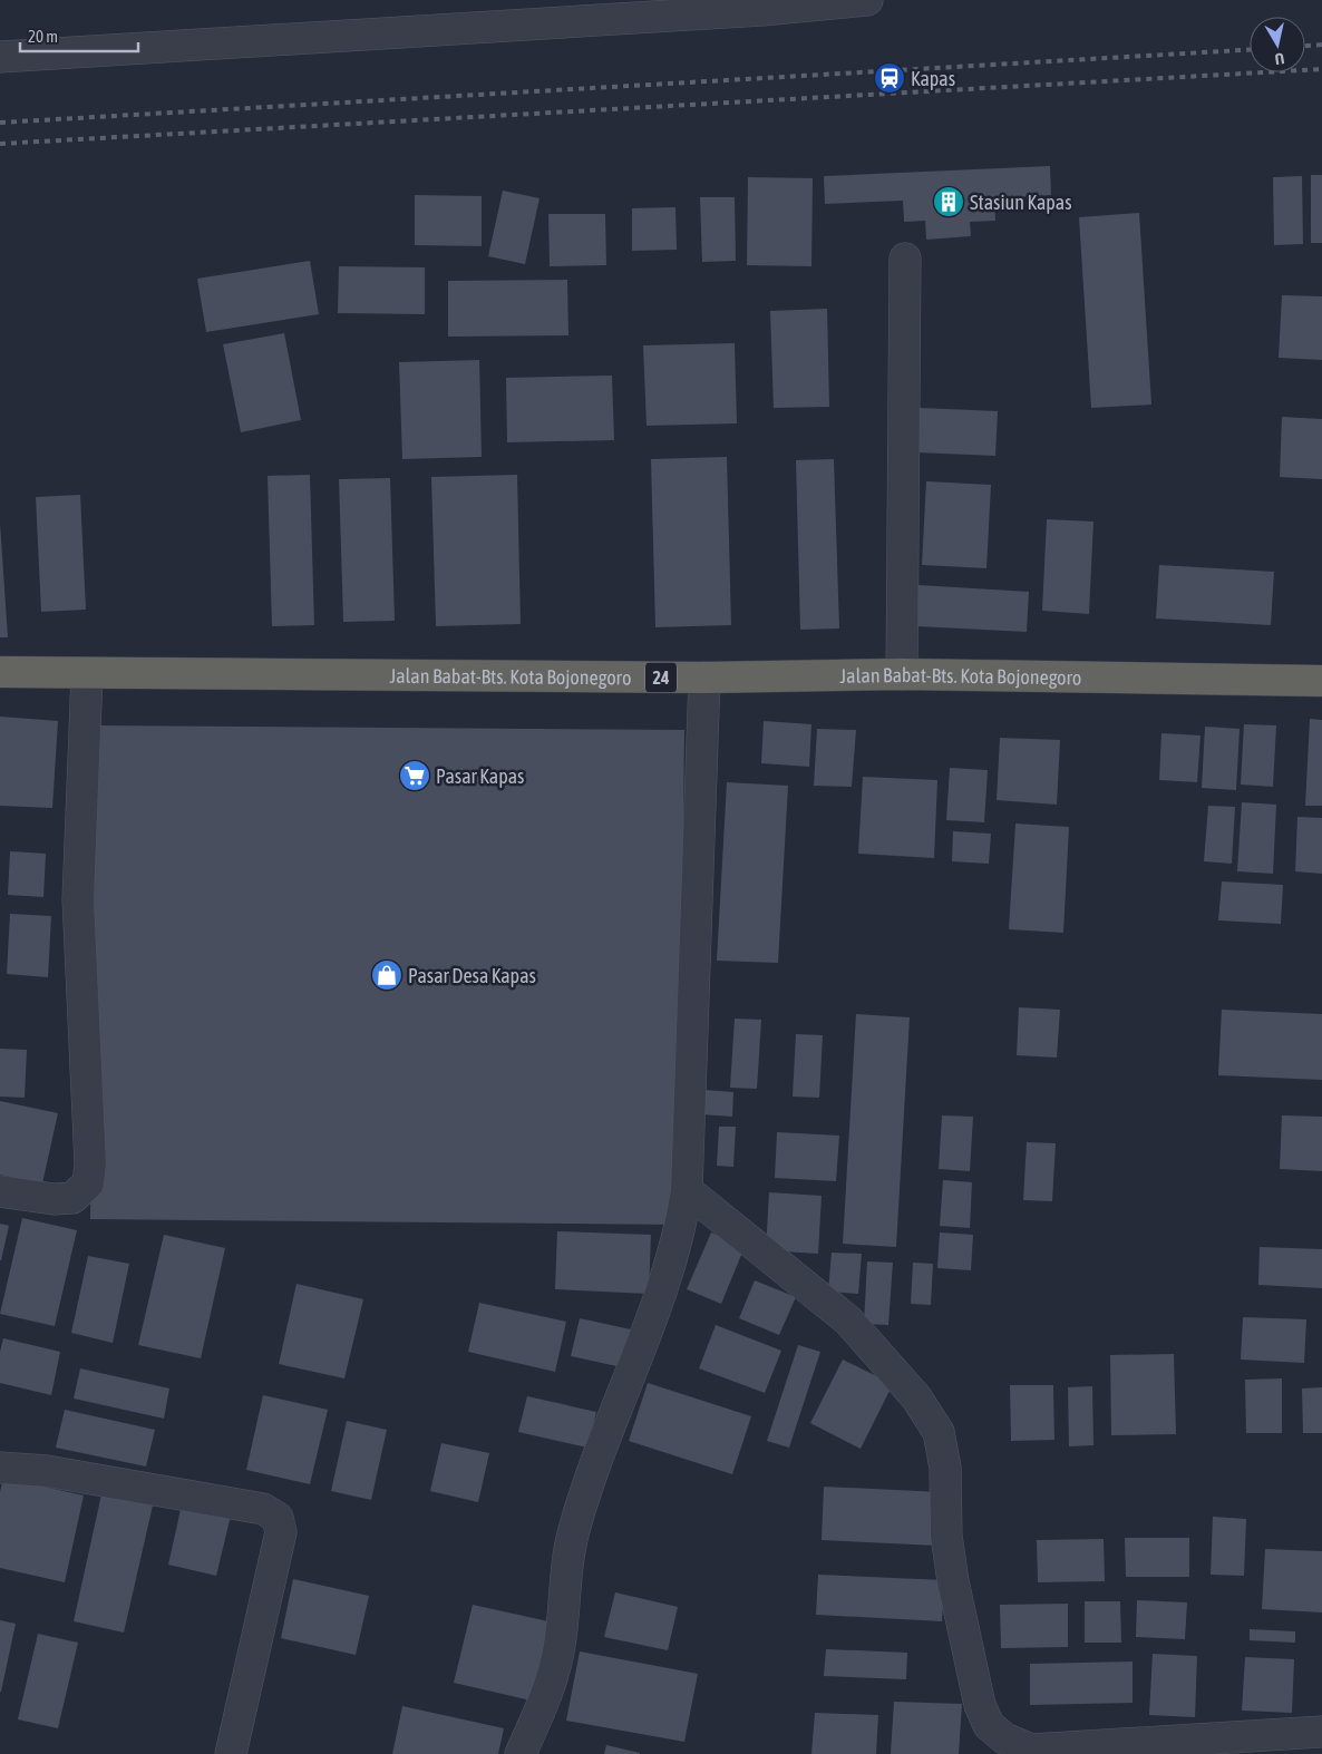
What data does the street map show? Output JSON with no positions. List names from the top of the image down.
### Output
{
  "streets": {
    "highway": ["Jalan Babat-Bts. Kota Bojonegoro", "24"]
  },
  "places": {
    "station": ["Kapas"],
    "building": ["Stasiun Kapas"],
    "supermarket": ["Pasar Kapas"],
    "shop": ["Pasar Desa Kapas"]
  },
  "scale_bar": "20 m",
  "north": "bottom"
}
